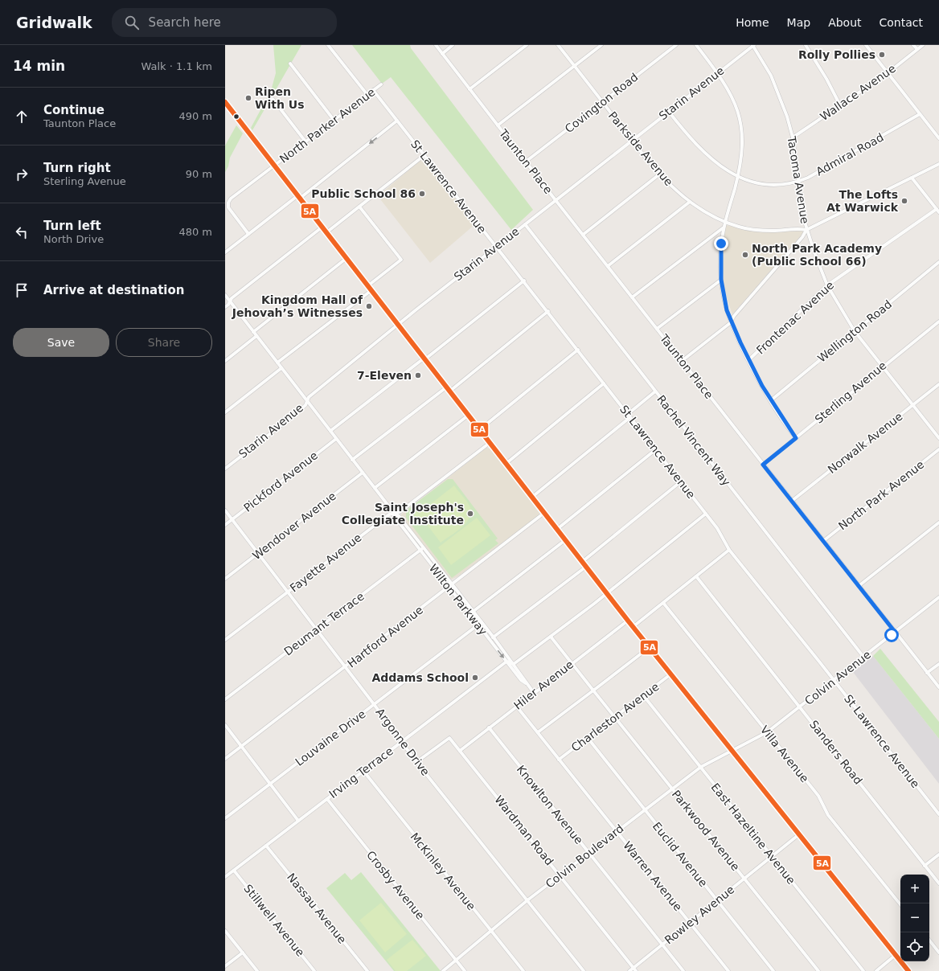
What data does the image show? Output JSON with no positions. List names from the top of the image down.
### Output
{
  "streets": {
    "street": [
      "Wallace Avenue",
      "Starin Avenue",
      "Covington Road",
      "North Parker Avenue",
      "Parkside Avenue",
      "Admiral Road",
      "Taunton Place",
      "Tacoma Avenue",
      "St Lawrence Avenue",
      "Frontenac Avenue",
      "Wellington Road",
      "Sterling Avenue",
      "Rachel Vincent Way",
      "Norwalk Avenue",
      "Pickford Avenue",
      "North Park Avenue",
      "Wendover Avenue",
      "Fayette Avenue",
      "Wilton Parkway",
      "Deumant Terrace",
      "Hartford Avenue",
      "Colvin Avenue",
      "Hiler Avenue",
      "Charleston Avenue",
      "Louvaine Drive",
      "Argonne Drive",
      "Sanders Road",
      "Villa Avenue",
      "Irving Terrace",
      "Knowlton Avenue",
      "Wardman Road",
      "Parkwood Avenue",
      "East Hazeltine Avenue",
      "Euclid Avenue",
      "Colvin Boulevard",
      "McKinley Avenue",
      "Warren Avenue",
      "Crosby Avenue",
      "Nassau Avenue",
      "Rowley Avenue",
      "Stillwell Avenue"
    ]
  },
  "crossings": [
    ["Wallace Avenue", "Tacoma Avenue"],
    ["Starin Avenue", "Parkside Avenue"],
    ["Starin Avenue", "Admiral Road"],
    ["Starin Avenue", "Taunton Place"],
    ["Starin Avenue", "Tacoma Avenue"],
    ["Starin Avenue", "St Lawrence Avenue"],
    ["Starin Avenue", "Rachel Vincent Way"],
    ["Covington Road", "Parkside Avenue"],
    ["Covington Road", "Taunton Place"],
    ["North Parker Avenue", "St Lawrence Avenue"],
    ["Parkside Avenue", "Tacoma Avenue"],
    ["Admiral Road", "Tacoma Avenue"],
    ["Taunton Place", "Sterling Avenue"],
    ["Taunton Place", "Norwalk Avenue"],
    ["Taunton Place", "North Park Avenue"],
    ["Taunton Place", "Colvin Avenue"],
    ["Tacoma Avenue", "Frontenac Avenue"],
    ["Tacoma Avenue", "Wellington Road"],
    ["Tacoma Avenue", "Sterling Avenue"],
    ["Tacoma Avenue", "Norwalk Avenue"],
    ["St Lawrence Avenue", "Colvin Avenue"],
    ["Rachel Vincent Way", "Colvin Avenue"],
    ["Pickford Avenue", "Wilton Parkway"],
    ["Pickford Avenue", "Argonne Drive"],
    ["Wendover Avenue", "Wilton Parkway"],
    ["Wendover Avenue", "Argonne Drive"],
    ["Fayette Avenue", "Wilton Parkway"],
    ["Fayette Avenue", "Argonne Drive"],
    ["Wilton Parkway", "Deumant Terrace"],
    ["Wilton Parkway", "Hartford Avenue"],
    ["Wilton Parkway", "Hiler Avenue"],
    ["Wilton Parkway", "Louvaine Drive"],
    ["Wilton Parkway", "Irving Terrace"],
    ["Deumant Terrace", "Argonne Drive"],
    ["Hartford Avenue", "Argonne Drive"],
    ["Colvin Avenue", "Sanders Road"],
    ["Colvin Avenue", "Villa Avenue"],
    ["Colvin Avenue", "Colvin Boulevard"],
    ["Hiler Avenue", "Knowlton Avenue"],
    ["Hiler Avenue", "Wardman Road"],
    ["Hiler Avenue", "Parkwood Avenue"],
    ["Hiler Avenue", "Warren Avenue"],
    ["Charleston Avenue", "Parkwood Avenue"],
    ["Charleston Avenue", "East Hazeltine Avenue"],
    ["Charleston Avenue", "Euclid Avenue"],
    ["Charleston Avenue", "Warren Avenue"],
    ["Louvaine Drive", "Argonne Drive"],
    ["Argonne Drive", "Irving Terrace"],
    ["Argonne Drive", "Wardman Road"],
    ["Argonne Drive", "Colvin Boulevard"],
    ["Irving Terrace", "McKinley Avenue"],
    ["Irving Terrace", "Crosby Avenue"],
    ["Irving Terrace", "Nassau Avenue"],
    ["Irving Terrace", "Stillwell Avenue"],
    ["Knowlton Avenue", "Colvin Boulevard"],
    ["Knowlton Avenue", "Rowley Avenue"],
    ["Wardman Road", "Colvin Boulevard"],
    ["Wardman Road", "Rowley Avenue"],
    ["Parkwood Avenue", "Colvin Boulevard"],
    ["Parkwood Avenue", "Rowley Avenue"],
    ["East Hazeltine Avenue", "Colvin Boulevard"],
    ["East Hazeltine Avenue", "Rowley Avenue"],
    ["Euclid Avenue", "Colvin Boulevard"],
    ["Euclid Avenue", "Rowley Avenue"],
    ["Colvin Boulevard", "McKinley Avenue"],
    ["Colvin Boulevard", "Warren Avenue"],
    ["Colvin Boulevard", "Crosby Avenue"],
    ["Warren Avenue", "Rowley Avenue"]
  ],
  "places": [
    "Rolly Pollies",
    "Ripen With Us",
    "Public School 86",
    "The Lofts At Warwick",
    "North Park Academy (Public School 66)",
    "Kingdom Hall of Jehovah’s Witnesses",
    "7-Eleven",
    "Saint Joseph's Collegiate Institute",
    "Addams School"
  ],
  "lines": ["transit line 5A"],
  "page": {
    "header": "Gridwalk",
    "search": "Search here",
    "nav": [
      "Home",
      "Map",
      "About",
      "Contact"
    ],
    "heading": ["14 min", "Walk · 1.1 km"],
    "list": [
      ["Continue", "Taunton Place", "490 m"],
      ["Turn right", "Sterling Avenue", "90 m"],
      ["Turn left", "North Drive", "480 m"],
      "Arrive at destination"
    ],
    "buttons": ["Save", "Share"],
    "map_buttons": ["+", "−"]
  }
}
